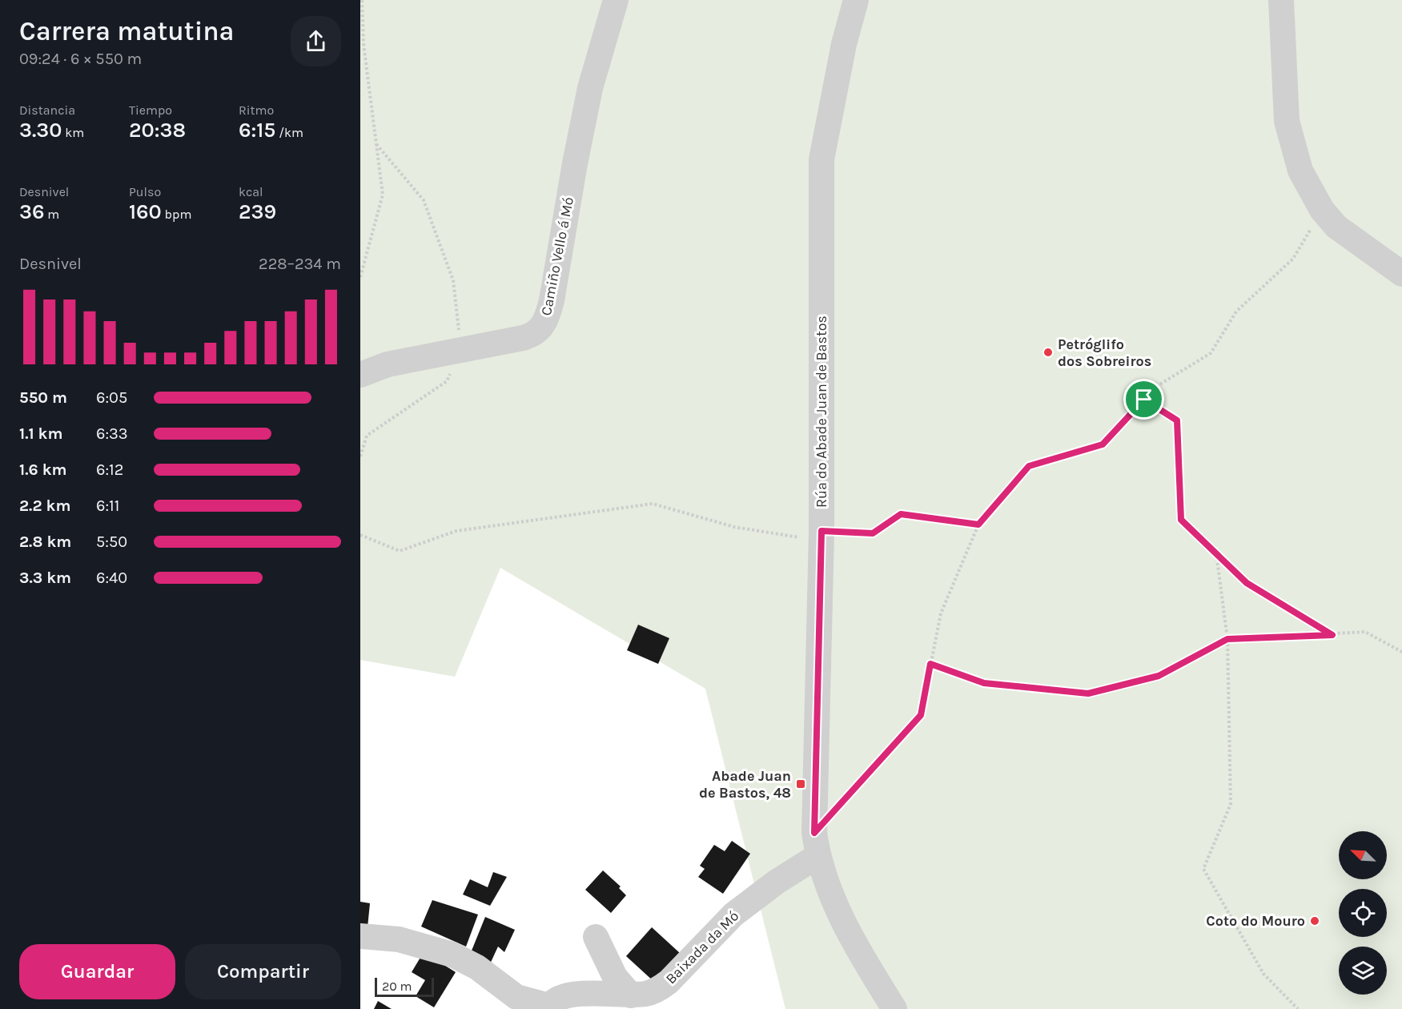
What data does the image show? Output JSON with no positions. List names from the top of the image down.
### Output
{
  "streets": {
    "street": ["Camiño Vello á Mó", "Rúa do Abade Juan de Bastos", "Baixada da Mó"]
  },
  "crossings": [
    ["Rúa do Abade Juan de Bastos", "Baixada da Mó"]
  ],
  "places": {
    "other": ["Petróglifo dos Sobreiros", "Coto do Mouro"],
    "transit": ["Abade Juan de Bastos, 48"]
  },
  "scale_bar": "20 m",
  "north": "top left",
  "page": {
    "heading": ["Carrera matutina", "09:24 · 6 × 550 m"],
    "stats": [
      ["Distancia", "3.30 km"],
      ["Tiempo", "20:38"],
      ["Ritmo", "6:15 /km"],
      ["Desnivel", "36 m"],
      ["Pulso", "160 bpm"],
      ["kcal", "239"]
    ],
    "chart": ["Desnivel", "228–234 m"],
    "list": [
      {
        "name": "550 m",
        "note": "6:05"
      },
      {
        "name": "1.1 km",
        "note": "6:33"
      },
      {
        "name": "1.6 km",
        "note": "6:12"
      },
      {
        "name": "2.2 km",
        "note": "6:11"
      },
      {
        "name": "2.8 km",
        "note": "5:50"
      },
      {
        "name": "3.3 km",
        "note": "6:40"
      }
    ],
    "buttons": ["Guardar", "Compartir"],
    "scale": "20 m"
  }
}
